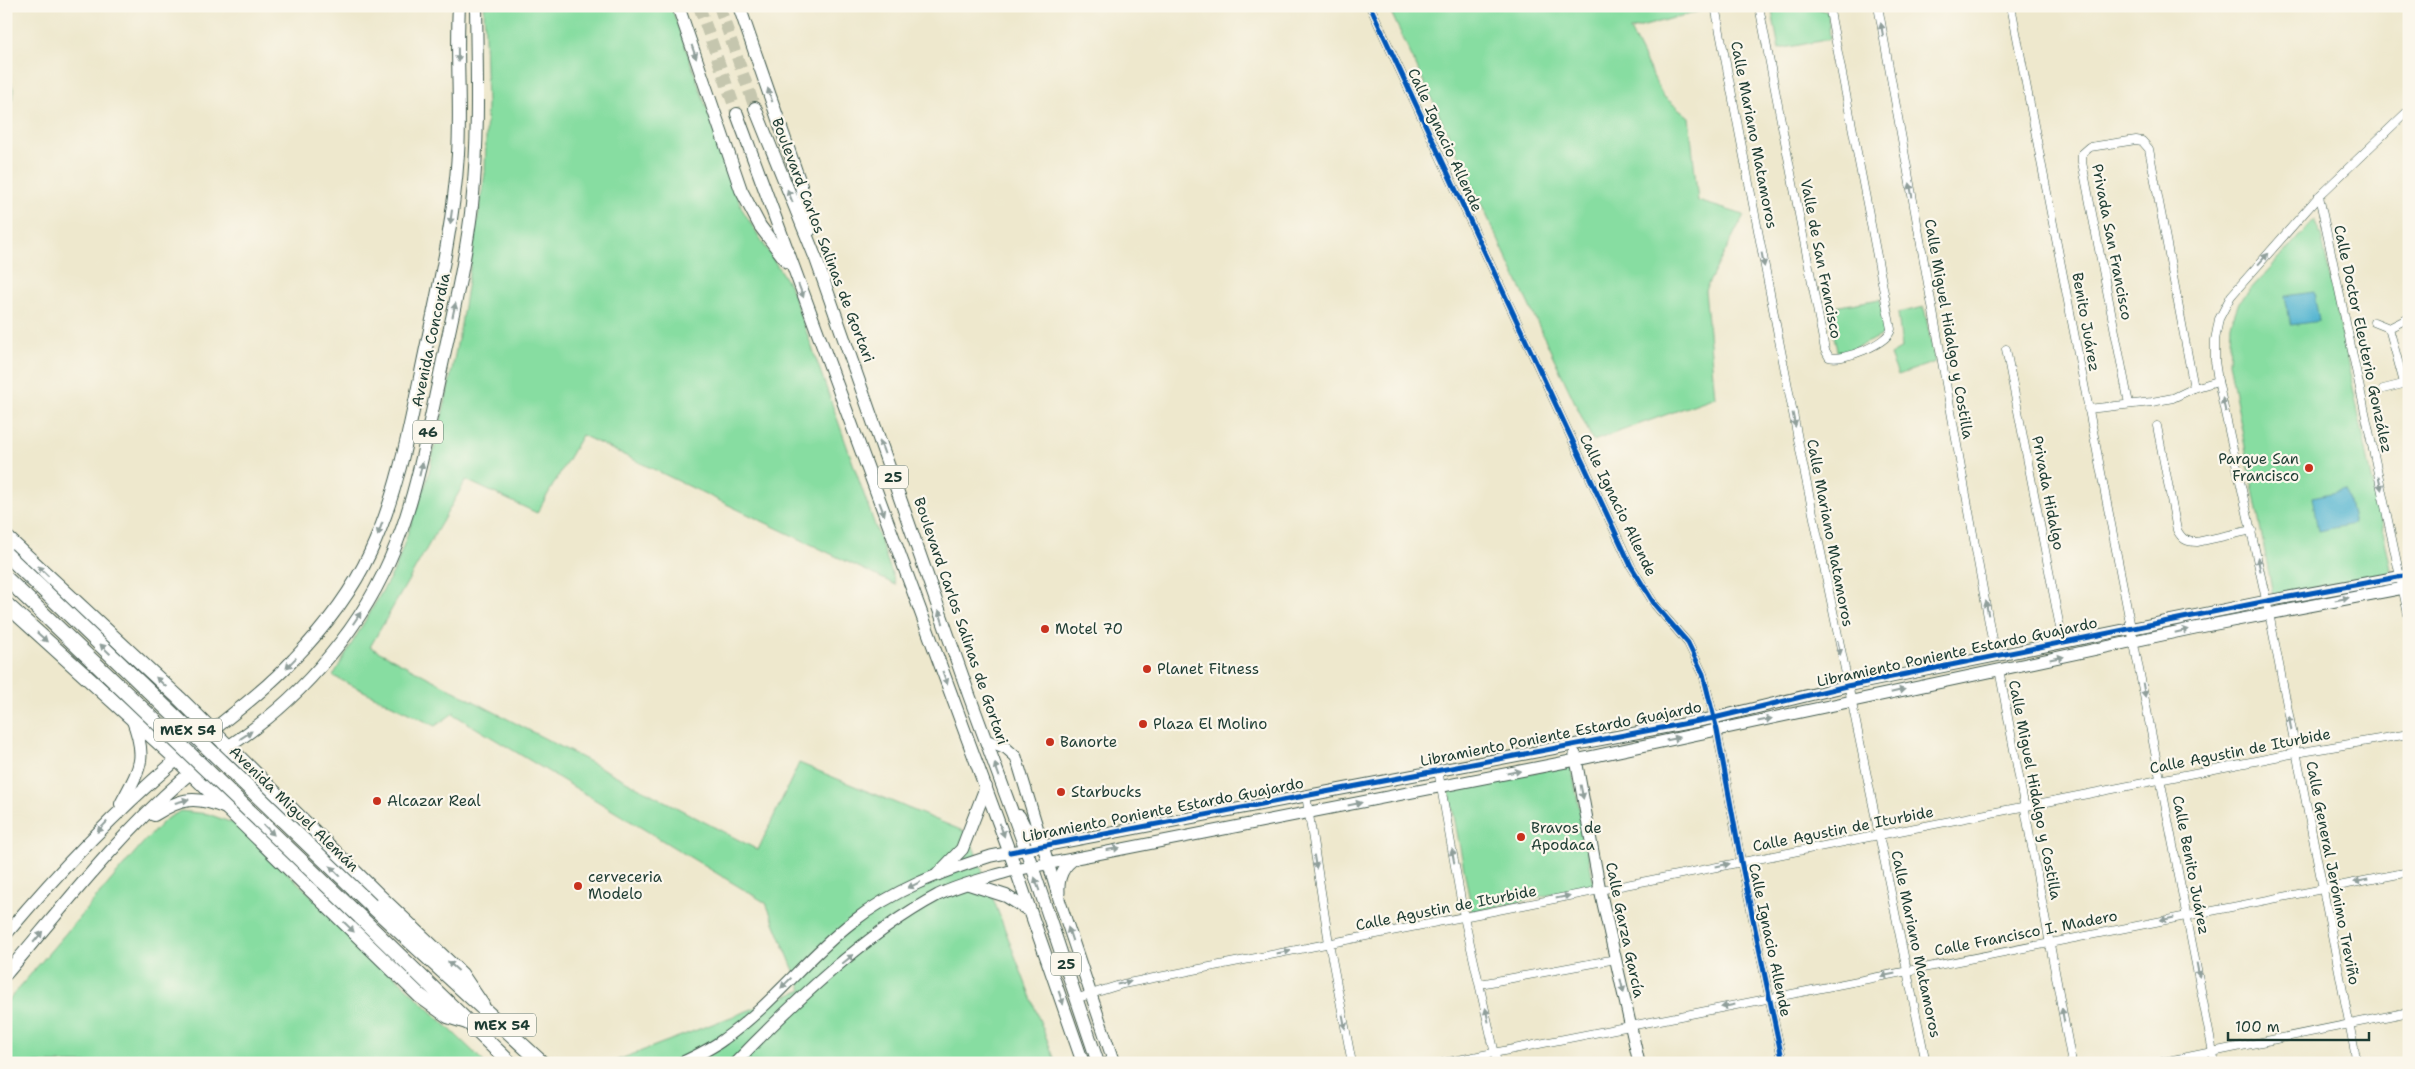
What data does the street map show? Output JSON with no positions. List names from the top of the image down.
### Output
{
  "streets": {
    "highway": ["MEX 54", "Avenida Miguel Alemán"],
    "main road": [
      "Boulevard Carlos Salinas de Gortari",
      "Avenida Concordia",
      "46",
      "25"
    ],
    "street": [
      "Calle Mariano Matamoros",
      "Calle Ignacio Allende",
      "Privada San Francisco",
      "Valle de San Francisco",
      "Benito Juárez",
      "Calle Miguel Hidalgo y Costilla",
      "Calle Doctor Eleuterio González",
      "Privada Hidalgo",
      "Libramiento Poniente Estardo Guajardo",
      "Calle Agustin de Iturbide",
      "Calle Benito Juárez",
      "Calle General Jerónimo Treviño",
      "Calle Garza García",
      "Calle Francisco I. Madero"
    ]
  },
  "crossings": [
    ["Calle Mariano Matamoros", "Libramiento Poniente Estardo Guajardo"],
    ["Calle Mariano Matamoros", "Calle Agustin de Iturbide"],
    ["Calle Mariano Matamoros", "Calle Francisco I. Madero"],
    ["Calle Ignacio Allende", "Libramiento Poniente Estardo Guajardo"],
    ["Calle Ignacio Allende", "Calle Agustin de Iturbide"],
    ["Calle Ignacio Allende", "Calle Francisco I. Madero"],
    ["Boulevard Carlos Salinas de Gortari", "Libramiento Poniente Estardo Guajardo"],
    ["Boulevard Carlos Salinas de Gortari", "Calle Agustin de Iturbide"],
    ["Benito Juárez", "Libramiento Poniente Estardo Guajardo"],
    ["Benito Juárez", "Calle Benito Juárez"],
    ["Calle Miguel Hidalgo y Costilla", "Libramiento Poniente Estardo Guajardo"],
    ["Calle Miguel Hidalgo y Costilla", "Calle Agustin de Iturbide"],
    ["Calle Miguel Hidalgo y Costilla", "Calle Francisco I. Madero"],
    ["Calle Doctor Eleuterio González", "Libramiento Poniente Estardo Guajardo"],
    ["Calle Doctor Eleuterio González", "Calle General Jerónimo Treviño"],
    ["Privada Hidalgo", "Libramiento Poniente Estardo Guajardo"],
    ["Libramiento Poniente Estardo Guajardo", "Calle Benito Juárez"],
    ["Libramiento Poniente Estardo Guajardo", "Calle General Jerónimo Treviño"],
    ["Libramiento Poniente Estardo Guajardo", "Calle Garza García"],
    ["Calle Agustin de Iturbide", "Calle Benito Juárez"],
    ["Calle Agustin de Iturbide", "Calle General Jerónimo Treviño"],
    ["Calle Agustin de Iturbide", "Calle Garza García"],
    ["Calle Benito Juárez", "Calle Francisco I. Madero"],
    ["Calle General Jerónimo Treviño", "Calle Francisco I. Madero"],
    ["Calle Garza García", "Calle Francisco I. Madero"]
  ],
  "one_way": [
    "Calle Mariano Matamoros",
    "Calle Miguel Hidalgo y Costilla",
    "Calle Doctor Eleuterio González",
    "Calle Agustin de Iturbide",
    "Calle Benito Juárez",
    "Calle General Jerónimo Treviño",
    "Calle Garza García",
    "Calle Francisco I. Madero"
  ],
  "places": [
    "Parque San Francisco",
    "Motel 70",
    "Planet Fitness",
    "Plaza El Molino",
    "Banorte",
    "Starbucks",
    "Alcazar Real",
    "Bravos de Apodaca",
    "cerveceria Modelo"
  ],
  "scale_bar": "100 m"
}
